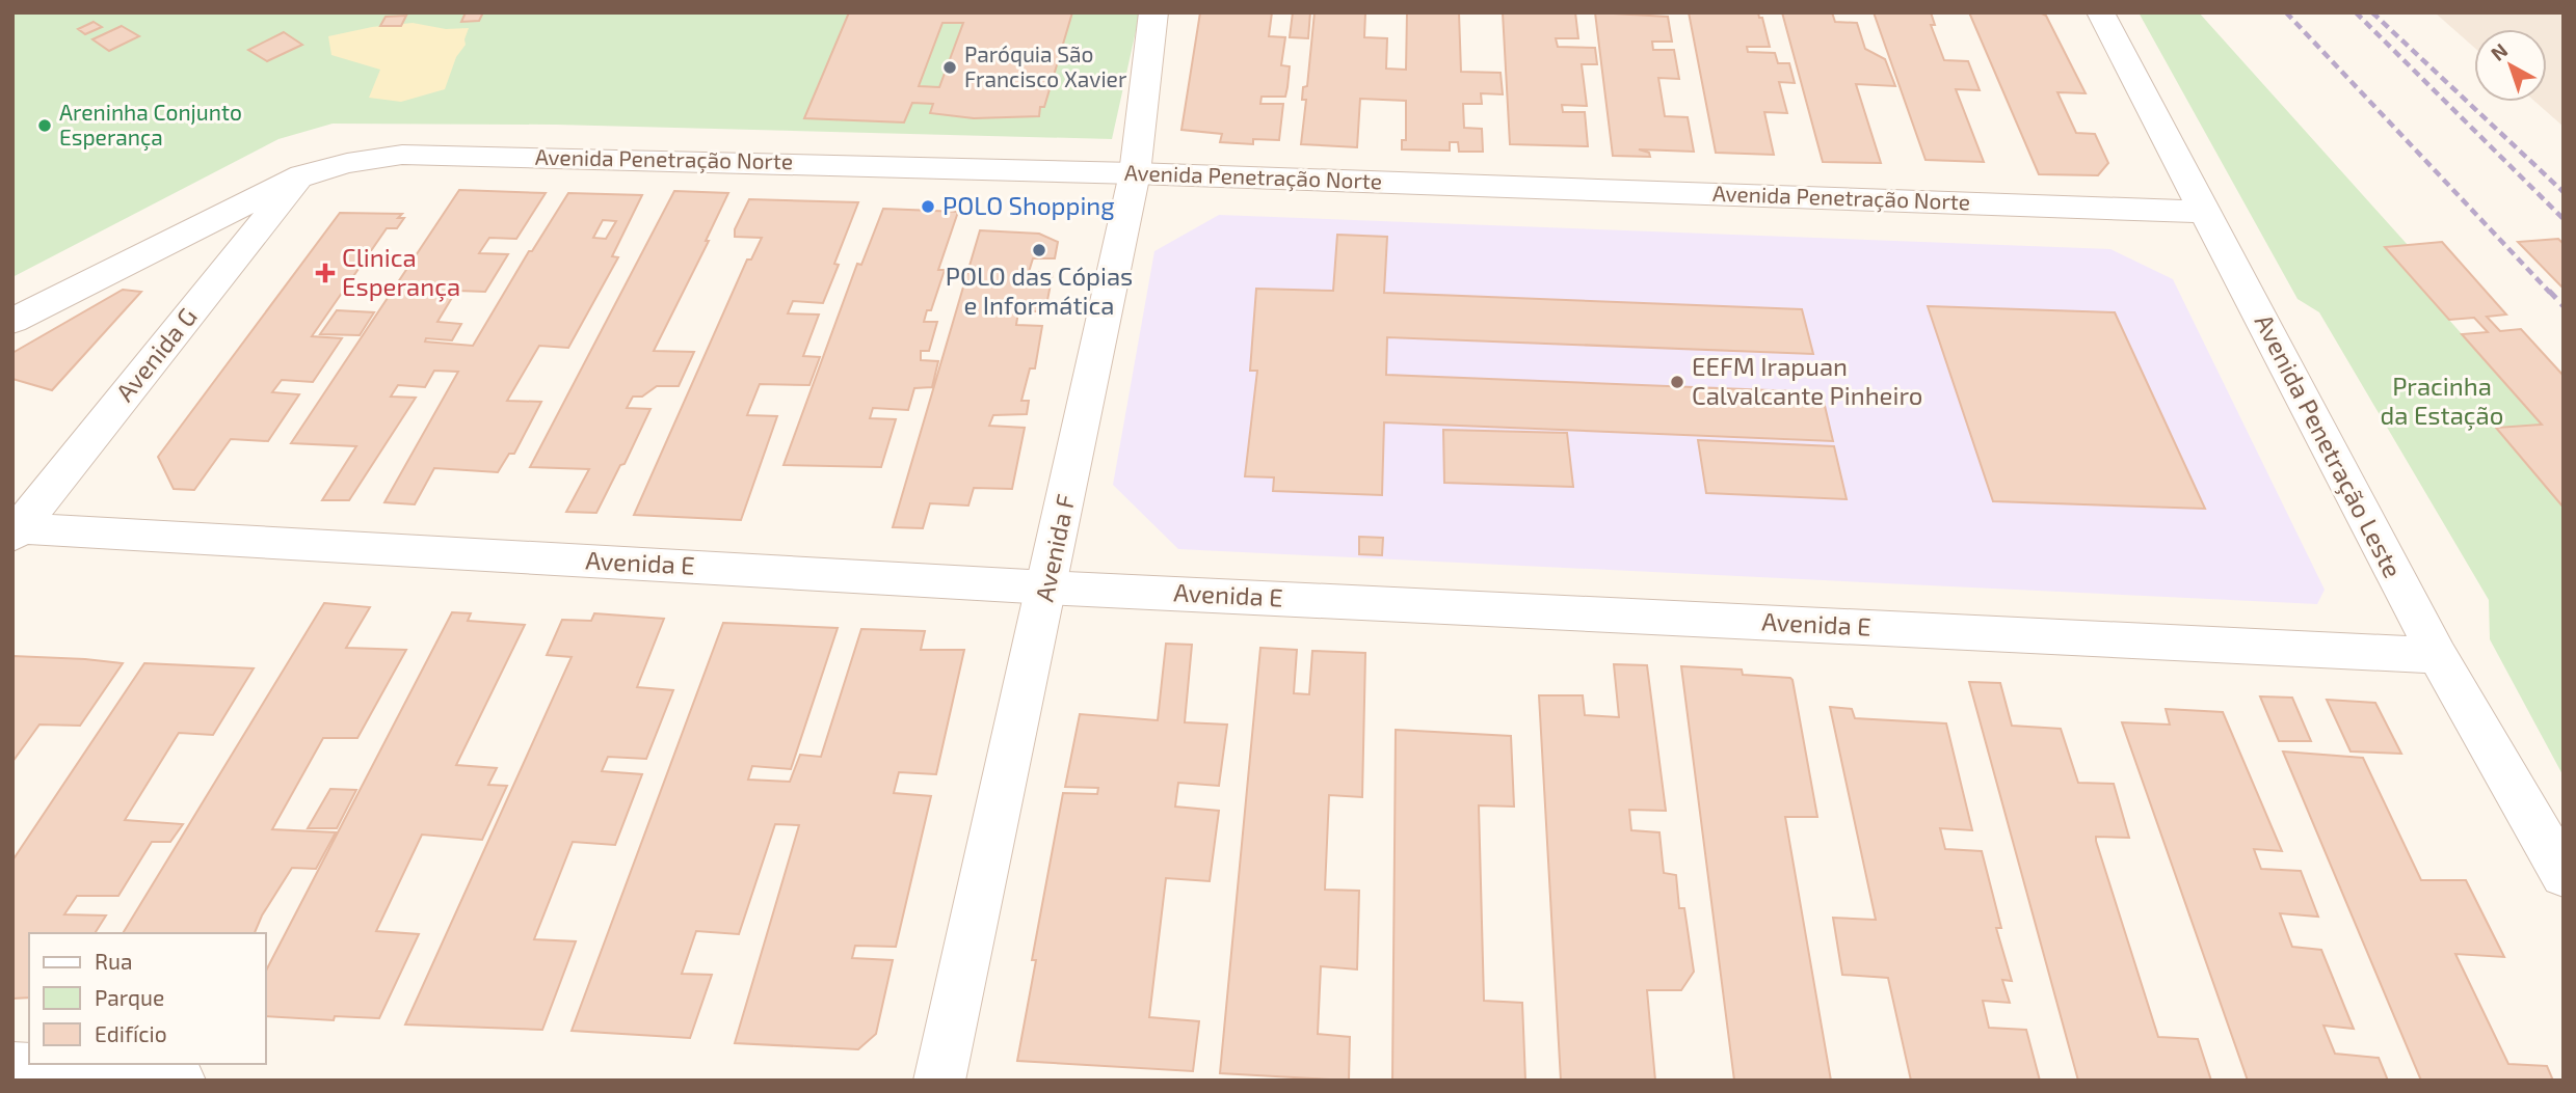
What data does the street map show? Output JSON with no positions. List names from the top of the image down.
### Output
{
  "streets": {
    "street": [
      "Avenida Penetração Norte",
      "Avenida G",
      "Avenida Penetração Leste",
      "Avenida F",
      "Avenida E"
    ]
  },
  "crossings": [
    ["Avenida Penetração Norte", "Avenida G"],
    ["Avenida Penetração Norte", "Avenida Penetração Leste"],
    ["Avenida Penetração Norte", "Avenida F"],
    ["Avenida G", "Avenida E"],
    ["Avenida Penetração Leste", "Avenida E"],
    ["Avenida F", "Avenida E"]
  ],
  "parks": ["Pracinha da Estação"],
  "places": {
    "other": [
      "Paróquia São Francisco Xavier",
      "Areninha Conjunto Esperança",
      "POLO Shopping",
      "POLO das Cópias e Informática",
      "EEFM Irapuan Calvalcante Pinheiro"
    ],
    "health": ["Clinica Esperança"]
  },
  "legend": ["Rua", "Parque", "Edifício"],
  "north": "top left"
}
